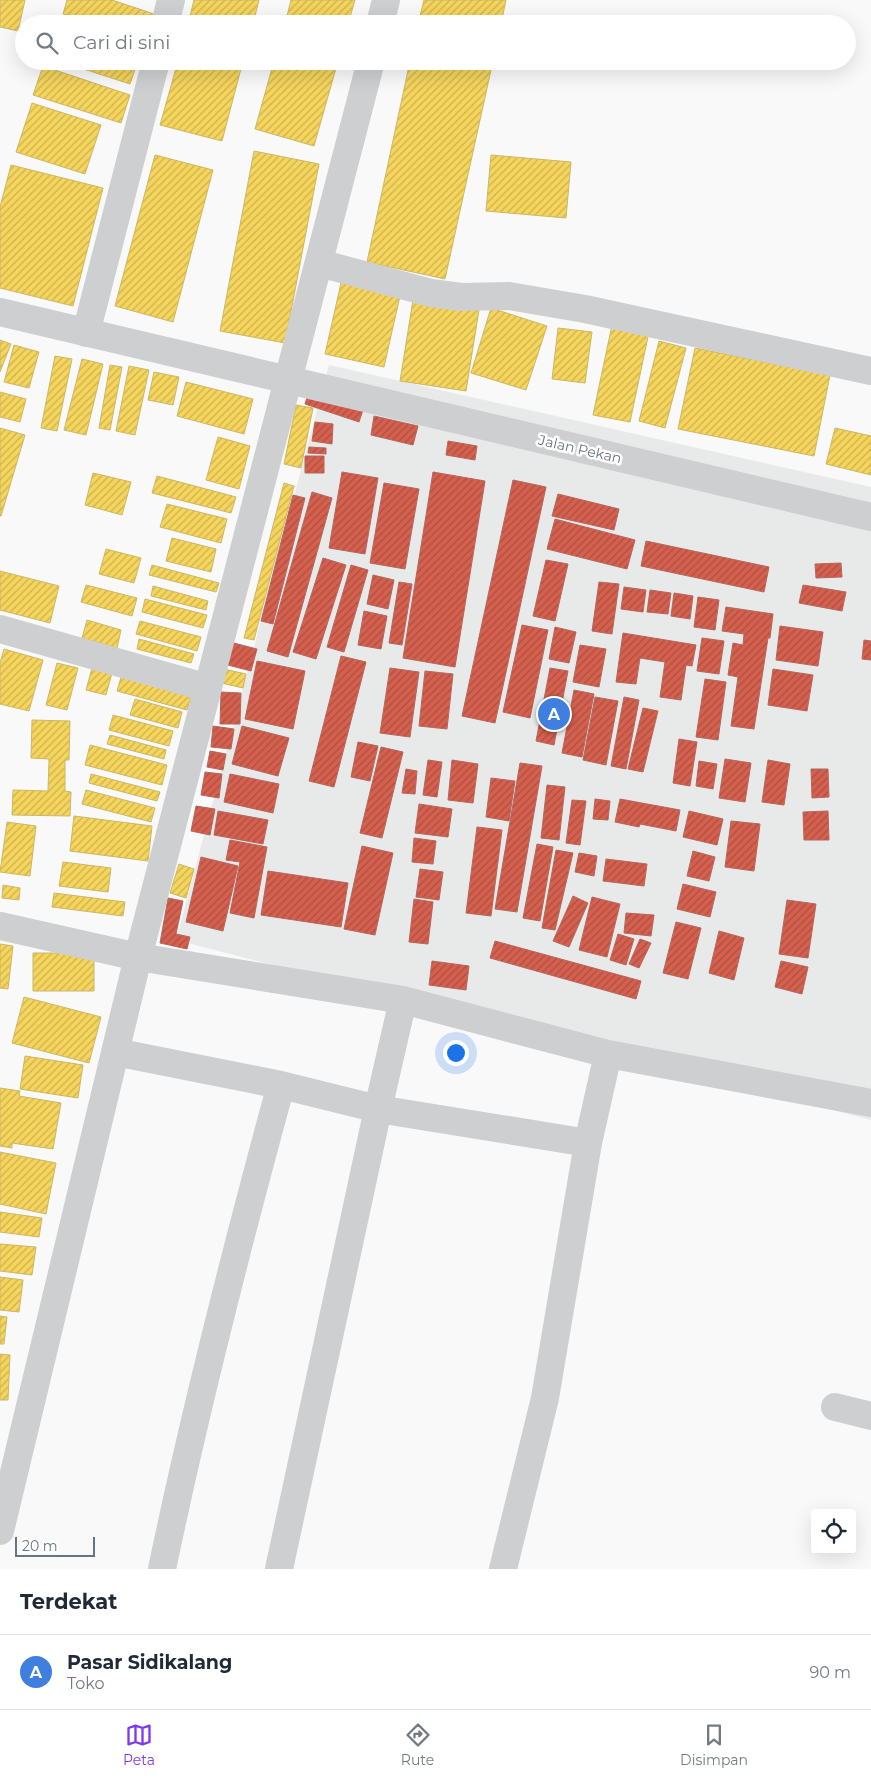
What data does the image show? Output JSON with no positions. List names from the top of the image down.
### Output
{
  "streets": {
    "street": ["Jalan Pekan"]
  },
  "scale_bar": "20 m",
  "page": {
    "search": "Cari di sini",
    "pins": "A",
    "scale": "20 m",
    "heading": "Terdekat",
    "list": [
      {
        "mark": "A",
        "name": "Pasar Sidikalang",
        "note": "Toko",
        "value": "90 m"
      }
    ],
    "nav": ["Peta", "Rute", "Disimpan"]
  }
}
